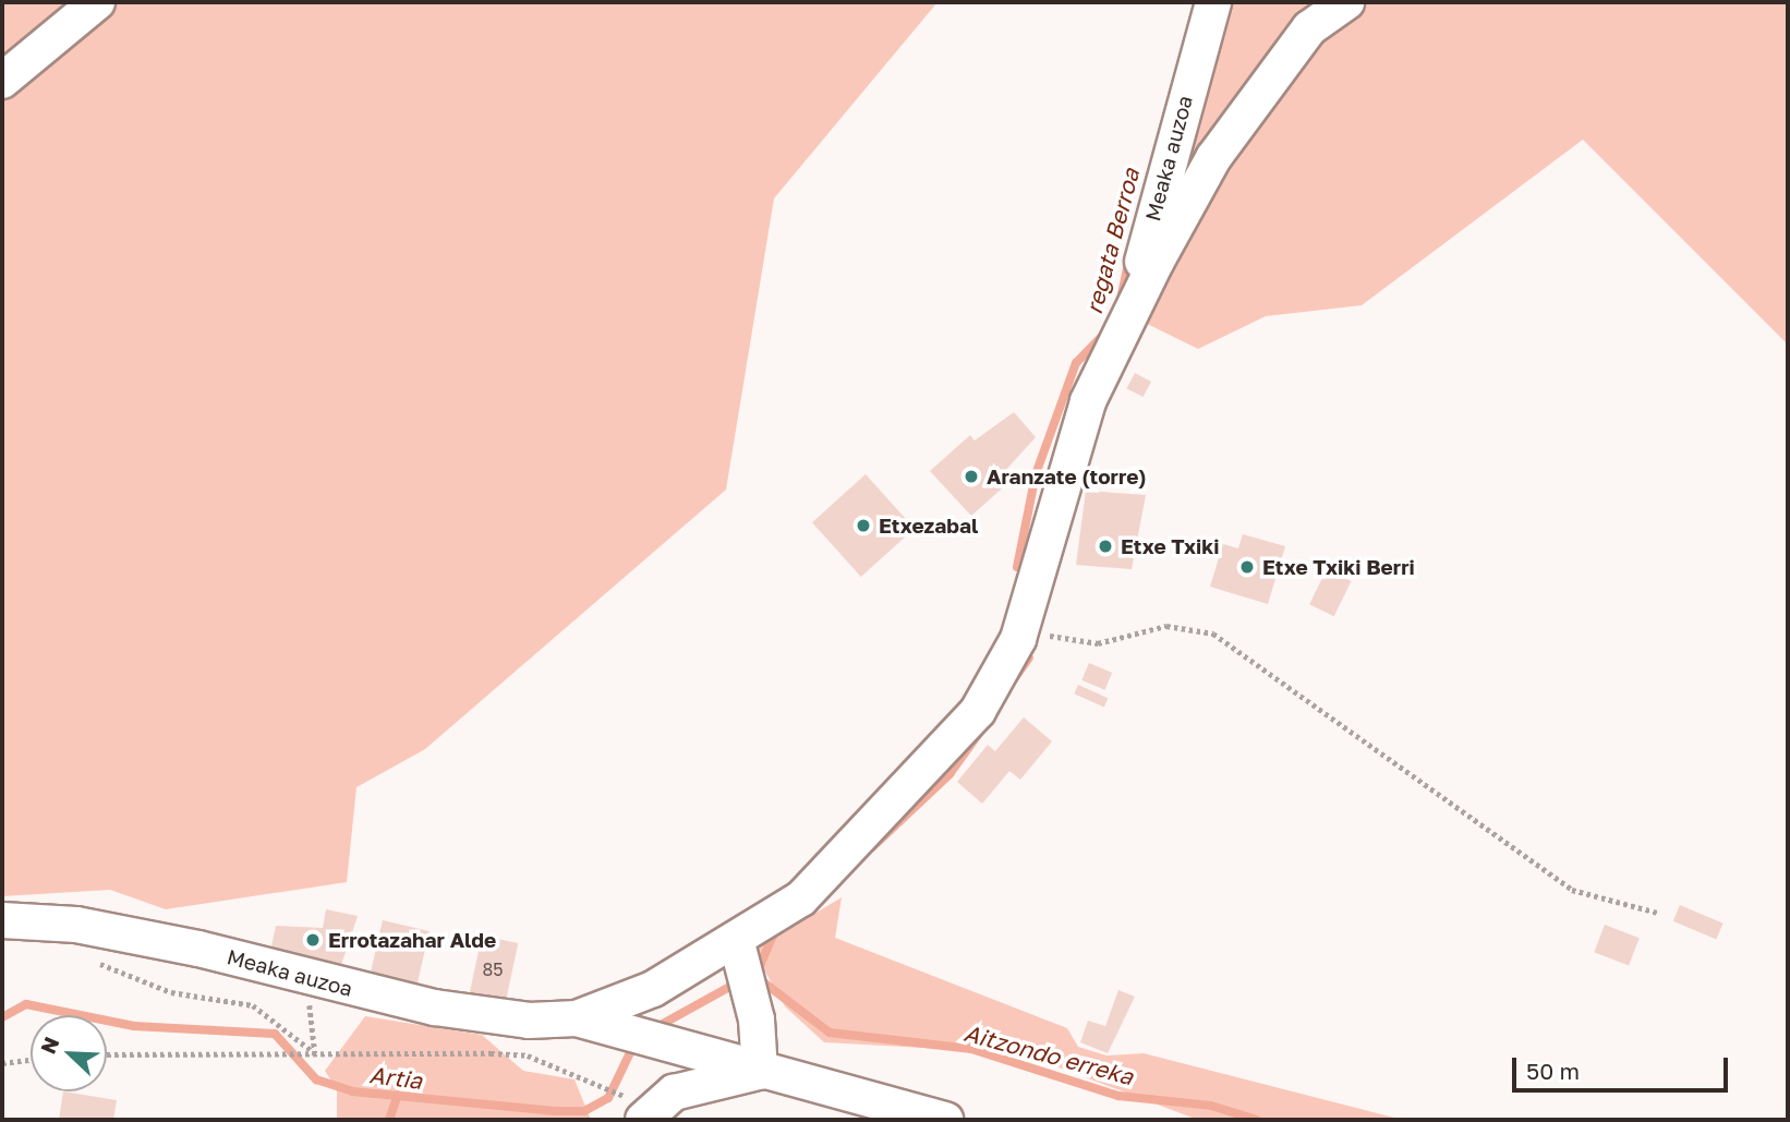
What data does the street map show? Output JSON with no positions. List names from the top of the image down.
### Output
{
  "streets": {
    "street": ["Meaka auzoa"]
  },
  "water": ["regata Berroa", "Aitzondo erreka", "Artia"],
  "places": [
    "Aranzate (torre)",
    "Etxezabal",
    "Etxe Txiki",
    "Etxe Txiki Berri",
    "Errotazahar Alde"
  ],
  "house_numbers": ["85"],
  "scale_bar": "50 m",
  "north": "top left"
}
